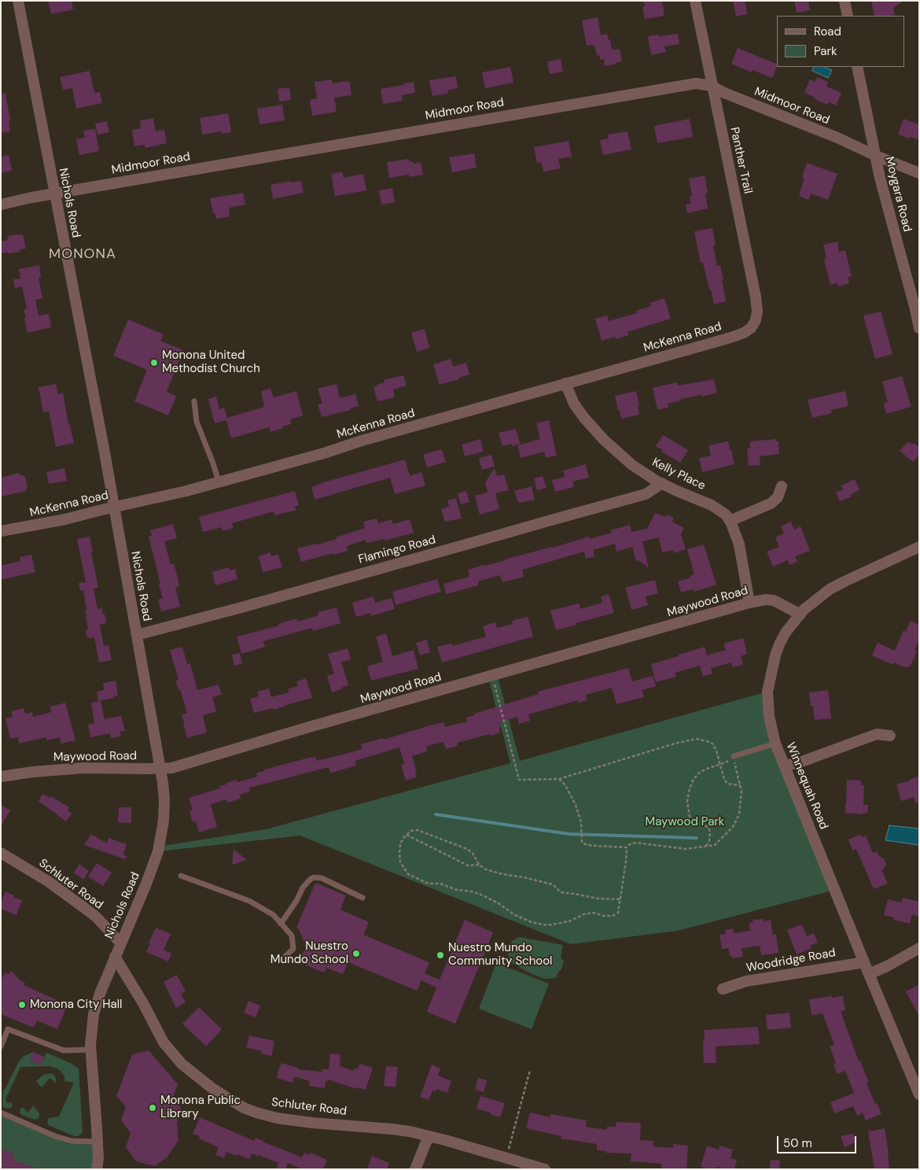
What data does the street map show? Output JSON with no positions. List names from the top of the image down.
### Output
{
  "streets": {
    "street": [
      "Midmoor Road",
      "Panther Trail",
      "Moygara Road",
      "Nichols Road",
      "McKenna Road",
      "Kelly Place",
      "Flamingo Road",
      "Maywood Road",
      "Winnequah Road",
      "Schluter Road",
      "Woodridge Road"
    ]
  },
  "crossings": [
    ["Midmoor Road", "Panther Trail"],
    ["Midmoor Road", "Moygara Road"],
    ["Midmoor Road", "Nichols Road"],
    ["Panther Trail", "McKenna Road"],
    ["Nichols Road", "McKenna Road"],
    ["Nichols Road", "Flamingo Road"],
    ["Nichols Road", "Maywood Road"],
    ["Nichols Road", "Schluter Road"],
    ["McKenna Road", "Kelly Place"],
    ["Kelly Place", "Flamingo Road"],
    ["Kelly Place", "Maywood Road"],
    ["Maywood Road", "Winnequah Road"],
    ["Winnequah Road", "Woodridge Road"]
  ],
  "districts": ["MONONA"],
  "parks": ["Maywood Park"],
  "places": [
    "Monona United Methodist Church",
    "Nuestro Mundo School",
    "Nuestro Mundo Community School",
    "Monona City Hall",
    "Monona Public Library"
  ],
  "legend": ["Road", "Park"],
  "scale_bar": "50 m"
}
